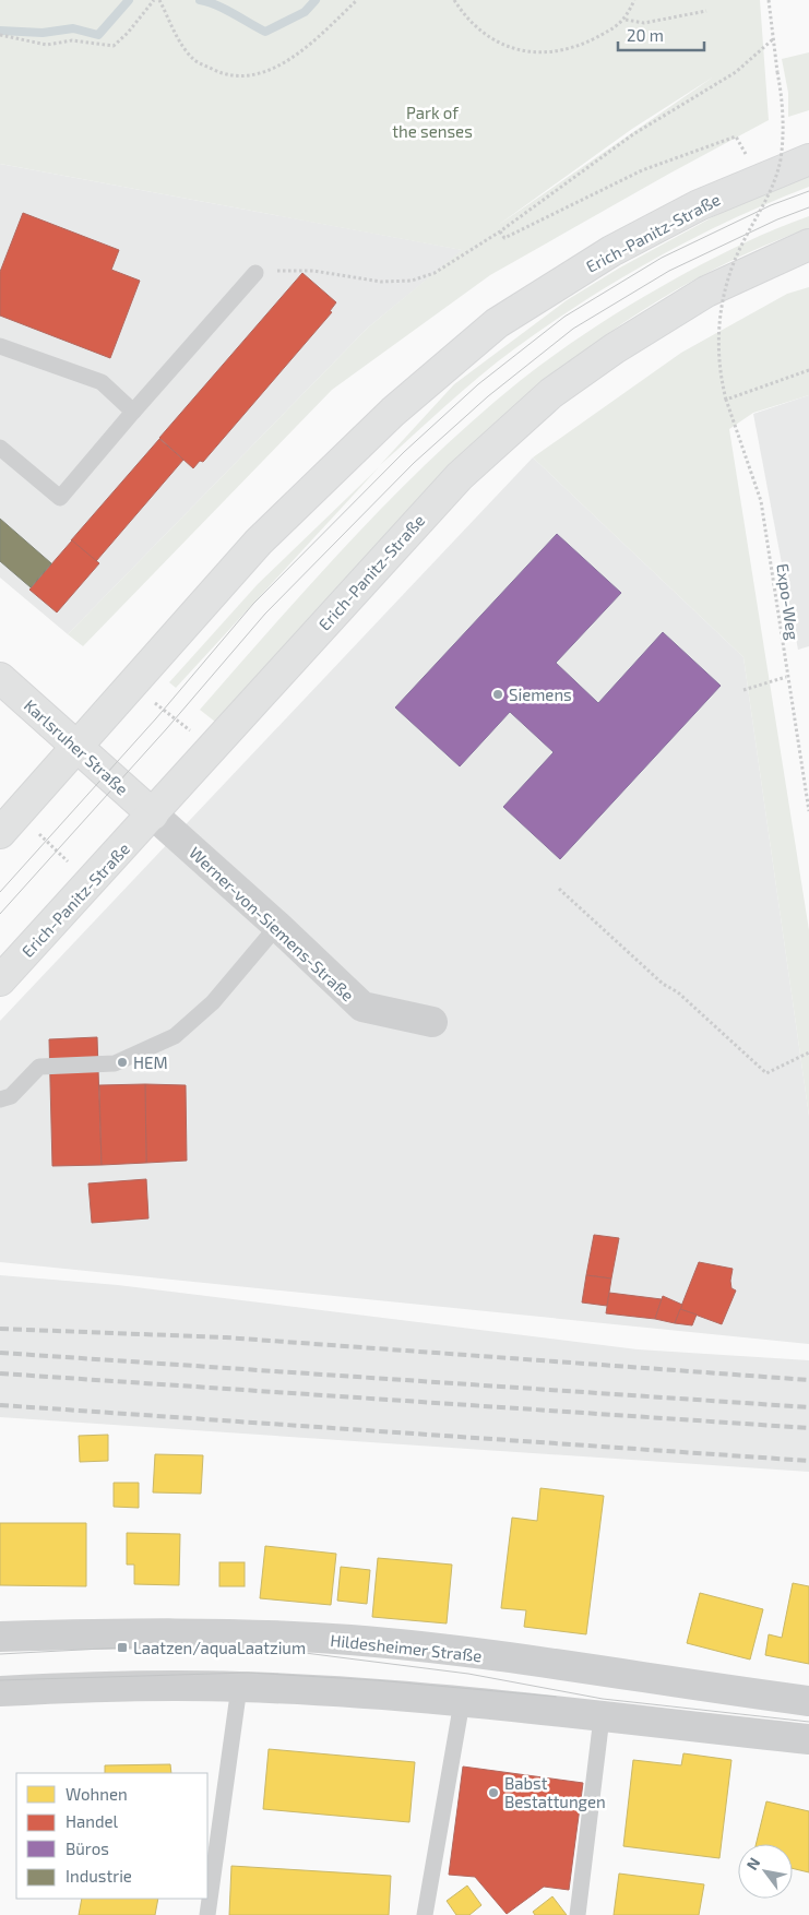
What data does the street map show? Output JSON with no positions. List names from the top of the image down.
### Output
{
  "streets": {
    "main road": ["Erich-Panitz-Straße", "Karlsruher Straße"],
    "street": ["Werner-von-Siemens-Straße", "Hildesheimer Straße"],
    "path": ["Expo-Weg"]
  },
  "crossings": [
    ["Erich-Panitz-Straße", "Karlsruher Straße"],
    ["Erich-Panitz-Straße", "Werner-von-Siemens-Straße"],
    ["Karlsruher Straße", "Werner-von-Siemens-Straße"]
  ],
  "parks": ["Park of the senses"],
  "places": {
    "other": ["Siemens", "HEM", "Babst Bestattungen"],
    "transit": ["Laatzen/aquaLaatzium"]
  },
  "legend": [
    "Wohnen",
    "Handel",
    "Büros",
    "Industrie"
  ],
  "scale_bar": "20 m",
  "north": "top left"
}
